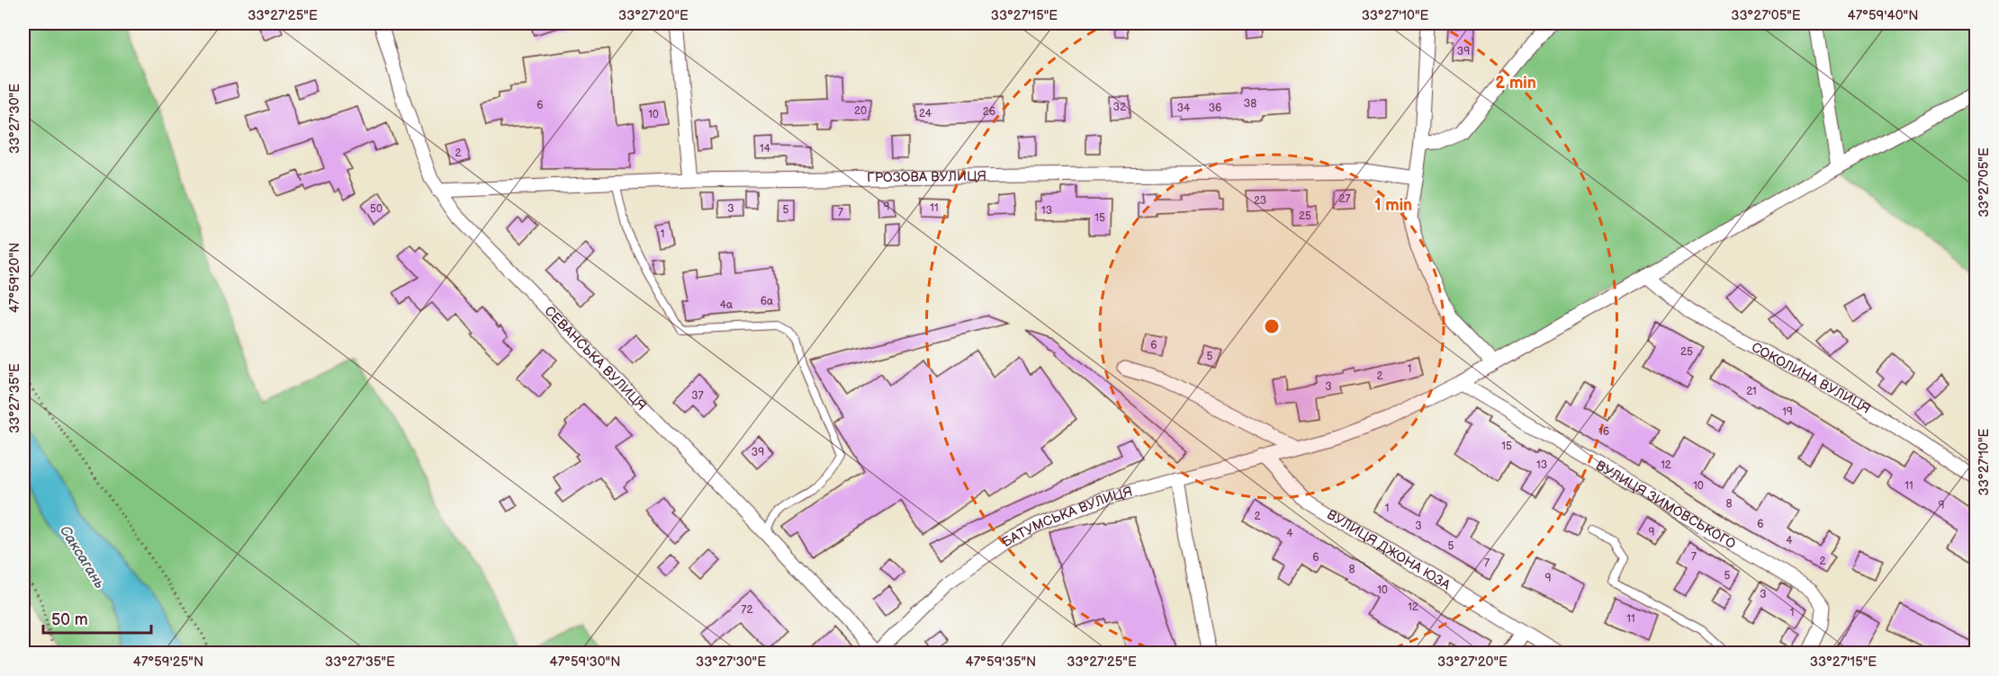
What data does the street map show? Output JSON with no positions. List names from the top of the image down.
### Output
{
  "streets": {
    "street": [
      "ГРОЗОВА ВУЛИЦЯ",
      "СЕВАНСЬКА ВУЛИЦЯ",
      "СОКОЛИНА ВУЛИЦЯ",
      "ВУЛИЦЯ ЗИМОВСЬКОГО",
      "БАТУМСЬКА ВУЛИЦЯ",
      "ВУЛИЦЯ ДЖОНА ЮЗА"
    ]
  },
  "crossings": [
    ["ГРОЗОВА ВУЛИЦЯ", "СЕВАНСЬКА ВУЛИЦЯ"],
    ["СЕВАНСЬКА ВУЛИЦЯ", "БАТУМСЬКА ВУЛИЦЯ"],
    ["СОКОЛИНА ВУЛИЦЯ", "БАТУМСЬКА ВУЛИЦЯ"],
    ["ВУЛИЦЯ ЗИМОВСЬКОГО", "БАТУМСЬКА ВУЛИЦЯ"],
    ["БАТУМСЬКА ВУЛИЦЯ", "ВУЛИЦЯ ДЖОНА ЮЗА"]
  ],
  "water": ["Саксагань"],
  "house_numbers": [
    "39",
    "38",
    "6",
    "32",
    "34",
    "36",
    "20",
    "26",
    "24",
    "10",
    "14",
    "2",
    "27",
    "23",
    "9",
    "11",
    "50",
    "3",
    "5",
    "13",
    "7",
    "25",
    "15",
    "1",
    "6а",
    "4а",
    "6",
    "25",
    "5",
    "1",
    "2",
    "3",
    "21",
    "37",
    "19",
    "16",
    "15",
    "39",
    "13",
    "12",
    "10",
    "11",
    "8",
    "9",
    "1",
    "2",
    "6",
    "3",
    "9",
    "4",
    "4",
    "5",
    "7",
    "6",
    "2",
    "7",
    "8",
    "5",
    "9",
    "10",
    "3",
    "12",
    "72",
    "1",
    "11"
  ],
  "scale_bar": "50 m",
  "coordinates": [
    "33°27'25\"E",
    "33°27'20\"E",
    "33°27'15\"E",
    "33°27'10\"E",
    "33°27'05\"E",
    "47°59'40\"N",
    "33°27'30\"E",
    "47°59'20\"N",
    "33°27'35\"E",
    "47°59'25\"N",
    "47°59'30\"N",
    "47°59'35\"N"
  ],
  "rings": ["2 min", "1 min"]
}
